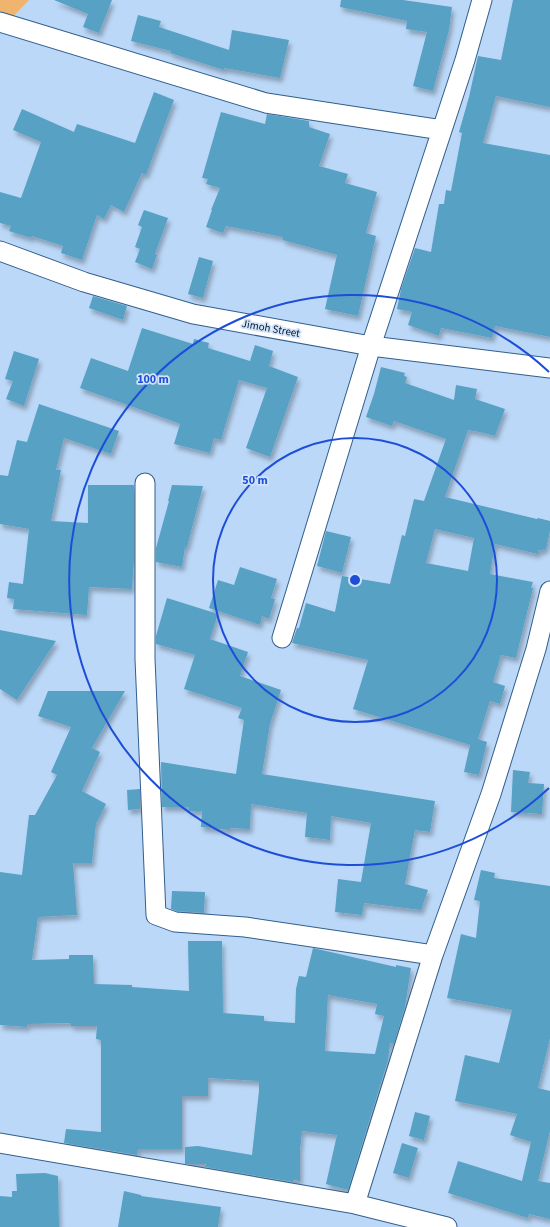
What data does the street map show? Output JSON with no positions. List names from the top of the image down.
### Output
{
  "streets": {
    "street": ["Jimoh Street"]
  },
  "rings": ["100 m", "50 m"]
}
